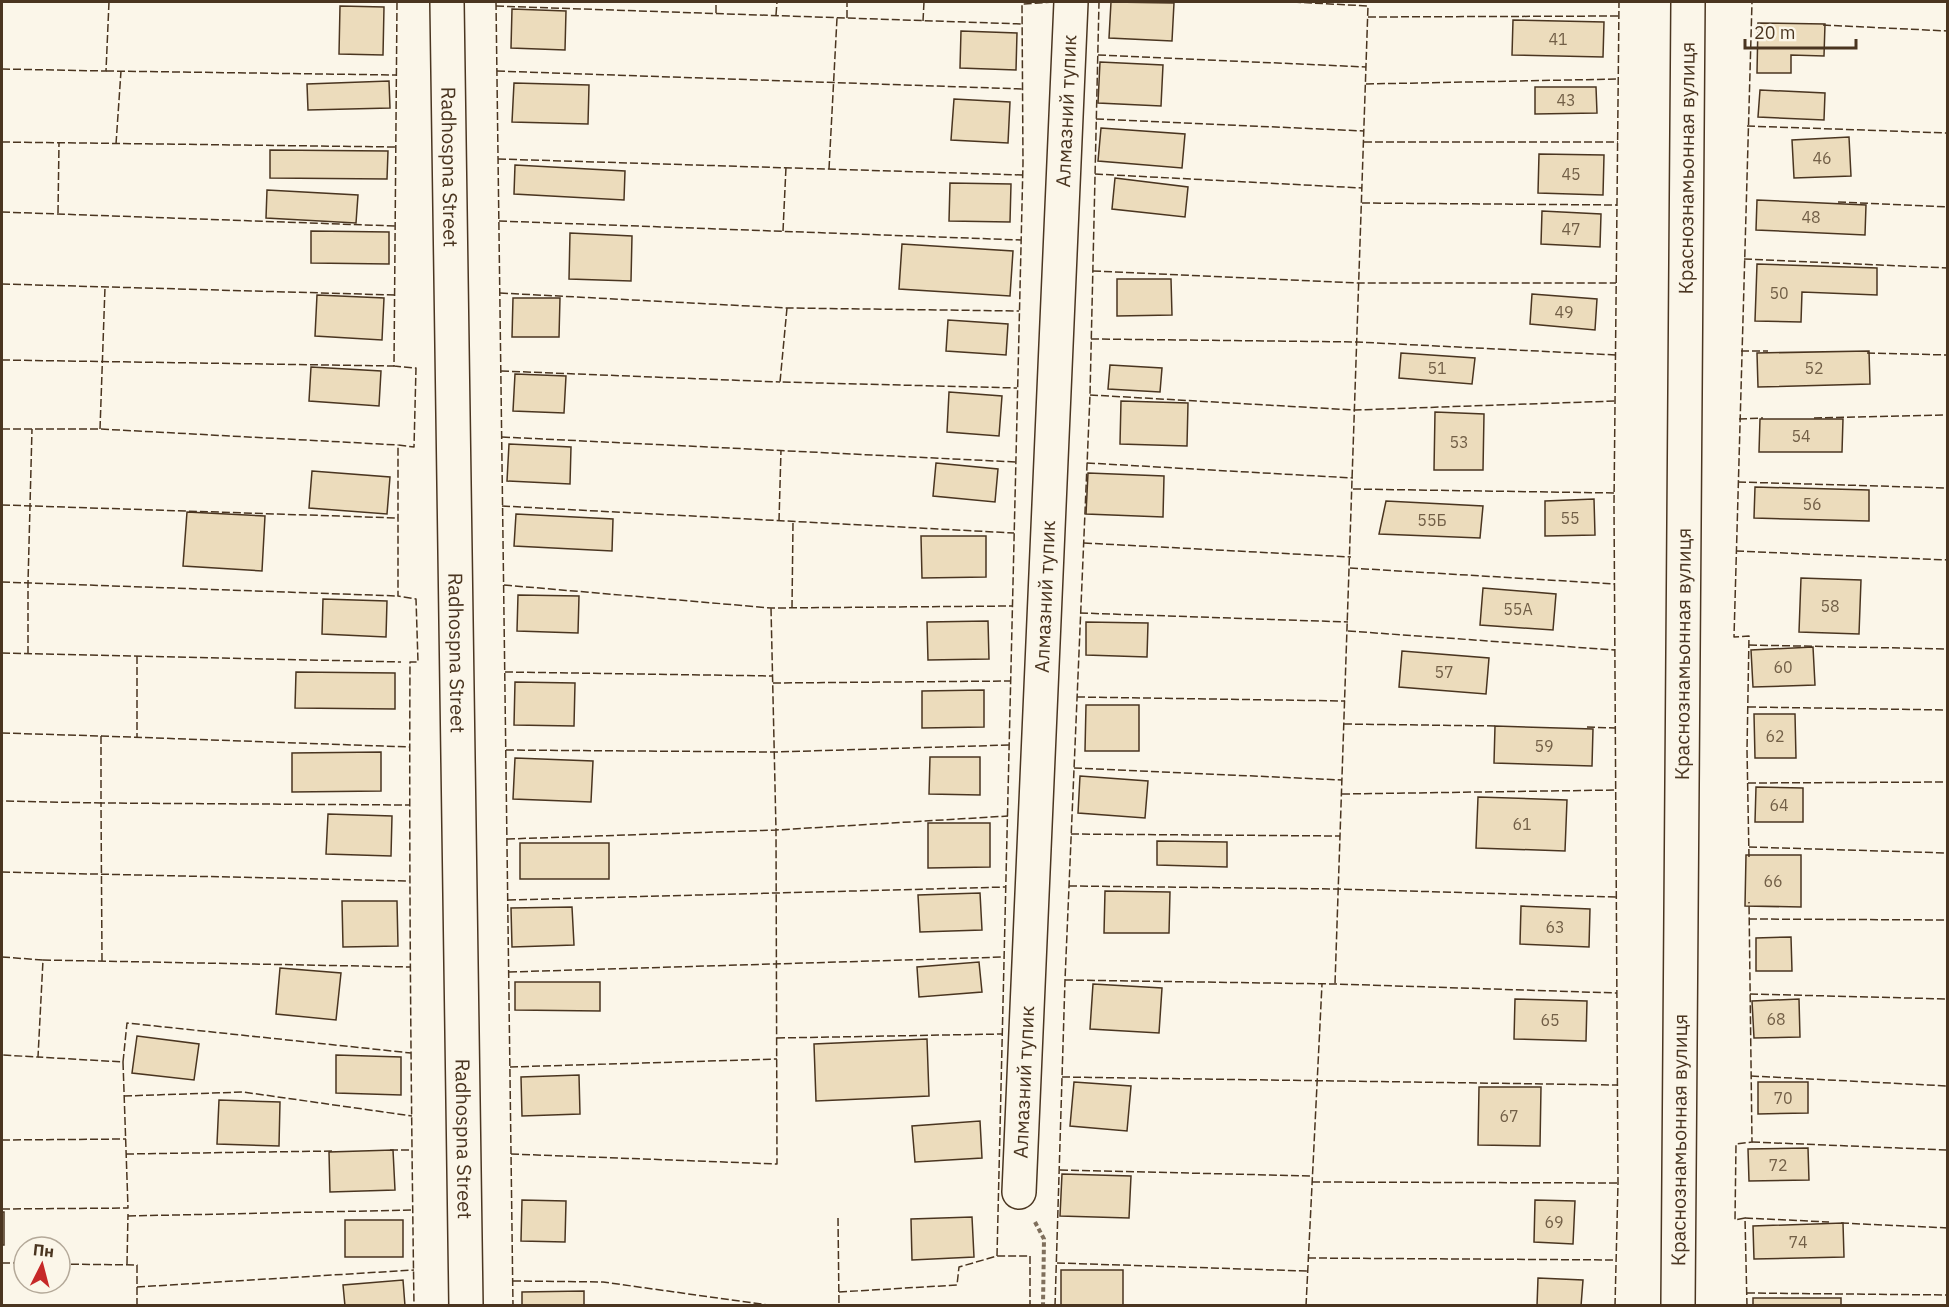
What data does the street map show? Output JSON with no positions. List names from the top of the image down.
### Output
{
  "streets": {
    "street": ["Алмазний тупик", "Radhospna Street", "Краснознамьонная вулиця"]
  },
  "house_numbers": [
    "41",
    "43",
    "46",
    "45",
    "48",
    "47",
    "50",
    "49",
    "51",
    "52",
    "54",
    "53",
    "56",
    "55",
    "55Б",
    "58",
    "55А",
    "60",
    "57",
    "62",
    "59",
    "64",
    "61",
    "66",
    "63",
    "68",
    "65",
    "70",
    "67",
    "72",
    "69",
    "74"
  ],
  "scale_bar": "20 m",
  "north": "top"
}
